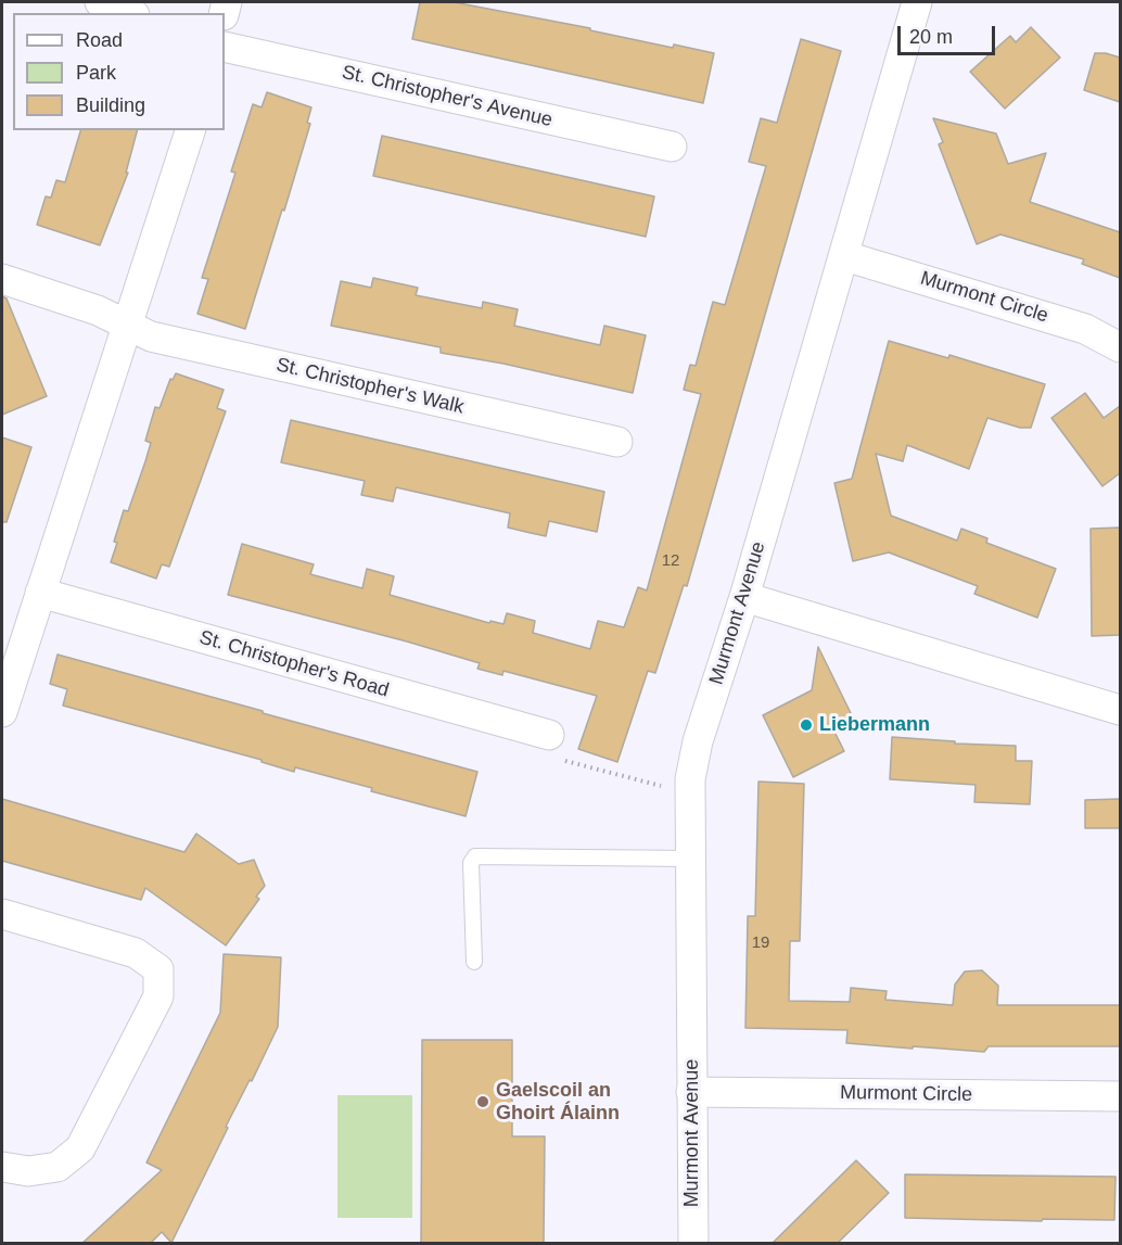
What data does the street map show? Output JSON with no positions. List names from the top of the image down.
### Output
{
  "streets": {
    "street": [
      "St. Christopher's Avenue",
      "Murmont Circle",
      "St. Christopher's Walk",
      "Murmont Avenue",
      "St. Christopher's Road"
    ]
  },
  "crossings": [
    ["Murmont Circle", "Murmont Avenue"]
  ],
  "places": ["Liebermann", "Gaelscoil an Ghoirt Álainn"],
  "house_numbers": ["12", "19"],
  "legend": ["Road", "Park", "Building"],
  "scale_bar": "20 m"
}
